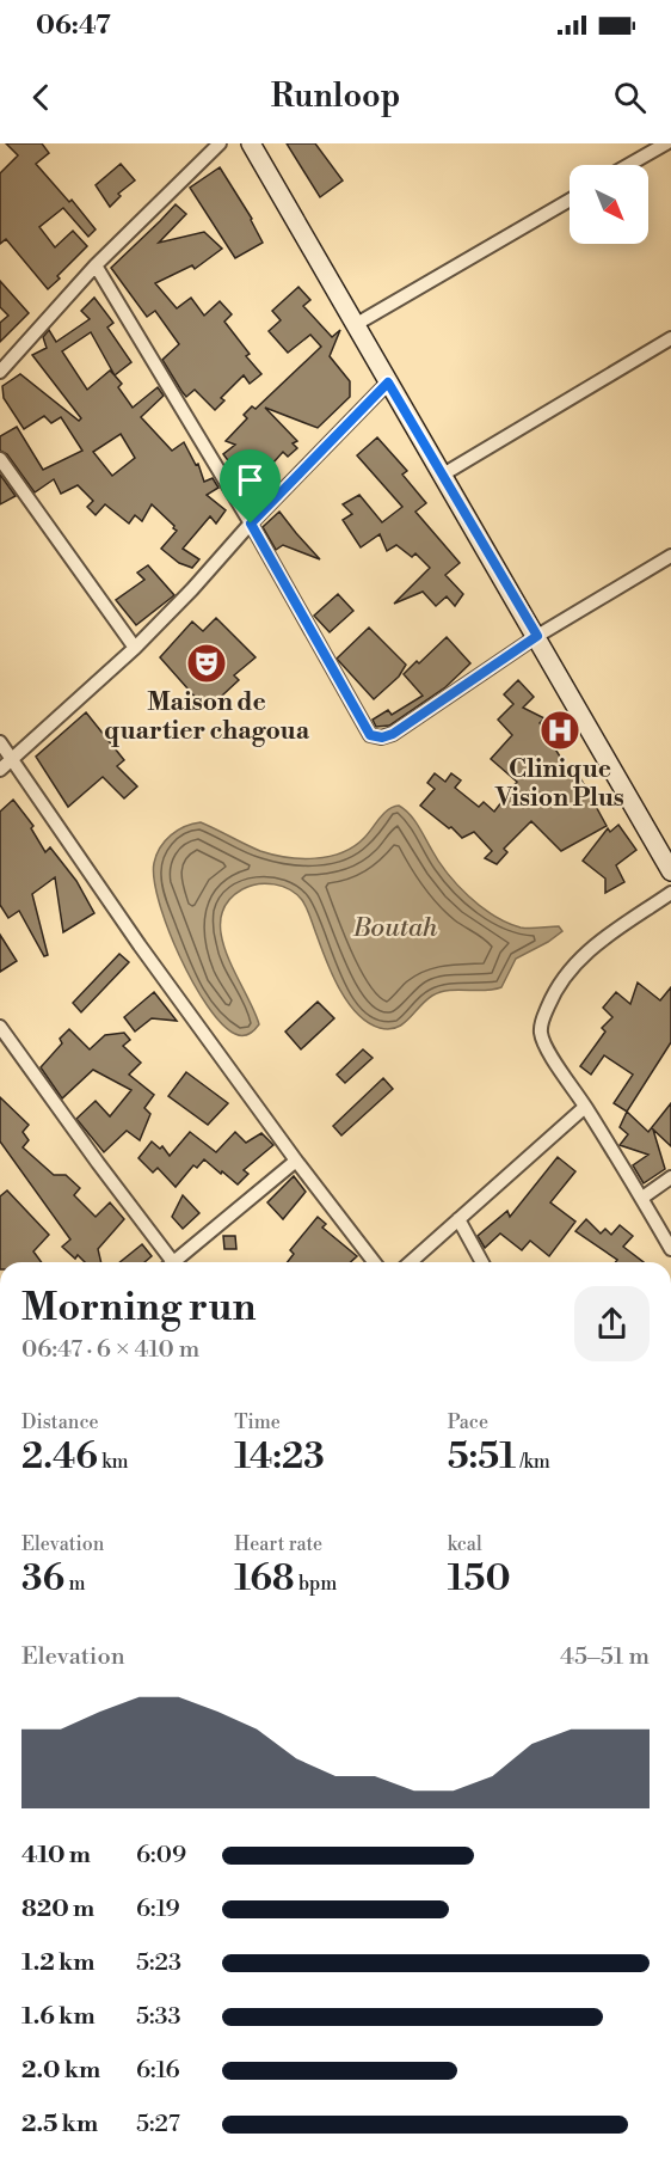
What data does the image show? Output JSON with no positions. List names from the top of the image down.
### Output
{
  "water": ["Boutah"],
  "places": {
    "theatre": ["Maison de quartier chagoua"],
    "hospital": ["Clinique Vision Plus"]
  },
  "north": "bottom right",
  "page": {
    "status": "06:47",
    "header": "Runloop",
    "heading": ["Morning run", "06:47 · 6 × 410 m"],
    "stats": [
      ["Distance", "2.46 km"],
      ["Time", "14:23"],
      ["Pace", "5:51 /km"],
      ["Elevation", "36 m"],
      ["Heart rate", "168 bpm"],
      ["kcal", "150"]
    ],
    "chart": ["Elevation", "45–51 m"],
    "list": [
      {
        "name": "410 m",
        "note": "6:09"
      },
      {
        "name": "820 m",
        "note": "6:19"
      },
      {
        "name": "1.2 km",
        "note": "5:23"
      },
      {
        "name": "1.6 km",
        "note": "5:33"
      },
      {
        "name": "2.0 km",
        "note": "6:16"
      },
      {
        "name": "2.5 km",
        "note": "5:27"
      }
    ]
  }
}
